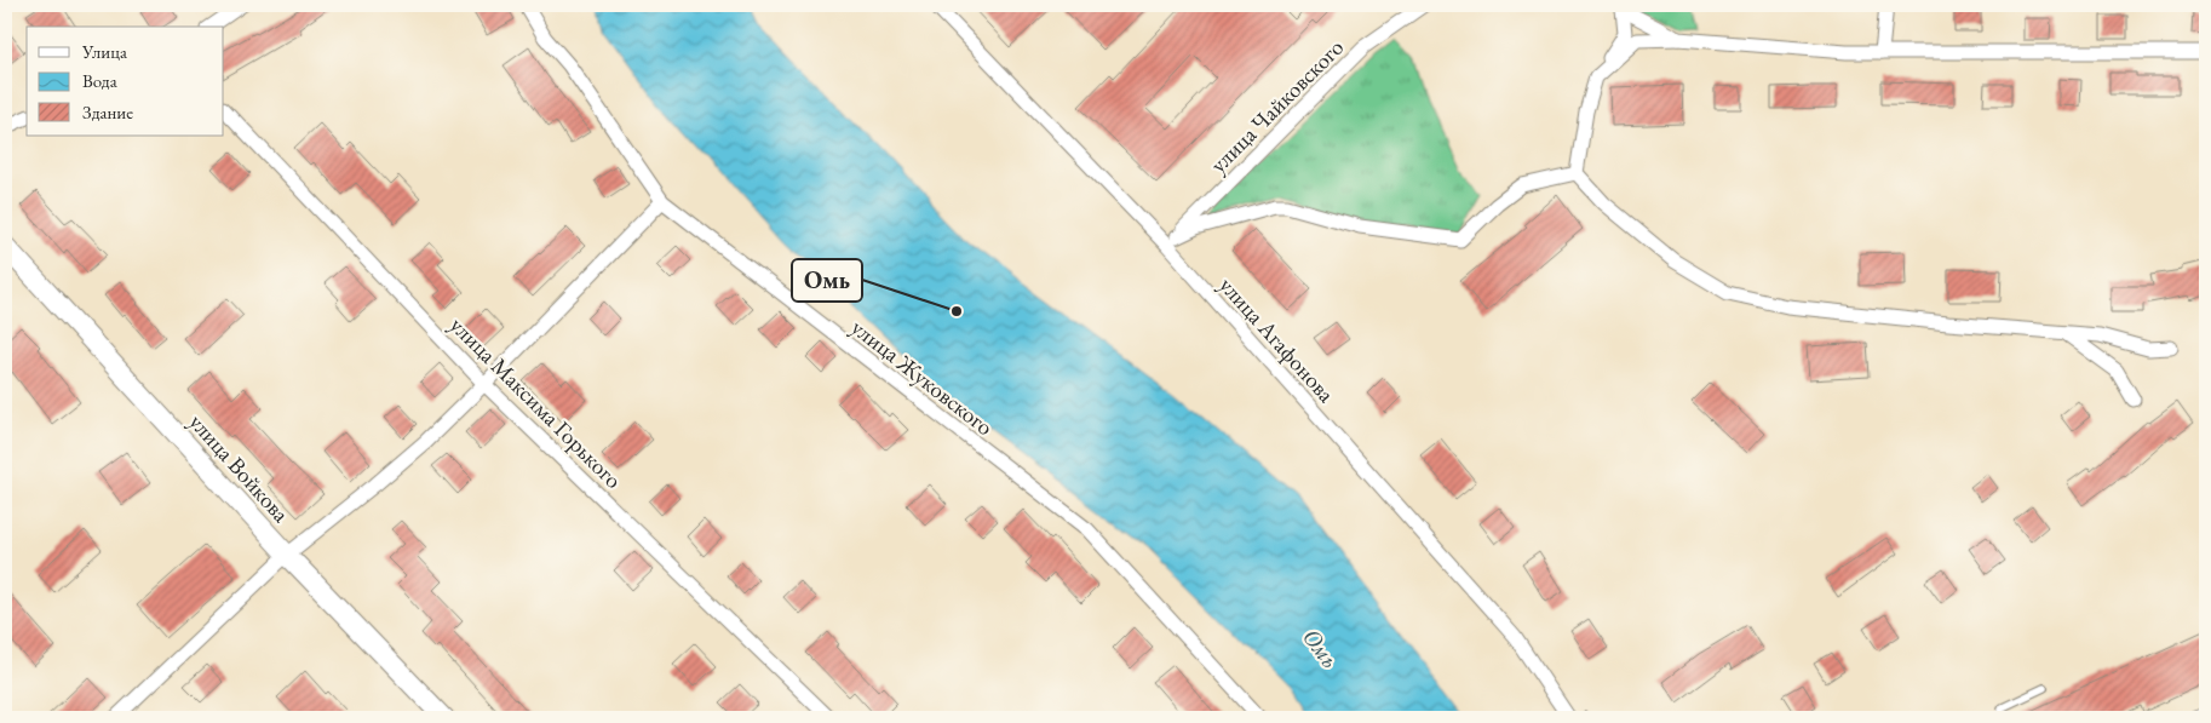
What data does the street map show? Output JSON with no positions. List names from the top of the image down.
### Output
{
  "streets": {
    "main road": ["улица Войкова"],
    "street": [
      "улица Чайковского",
      "улица Агафонова",
      "улица Жуковского",
      "улица Максима Горького"
    ]
  },
  "crossings": [
    ["улица Чайковского", "улица Агафонова"]
  ],
  "water": ["Омь"],
  "places": ["Омь"],
  "legend": ["Улица", "Вода", "Здание"]
}
